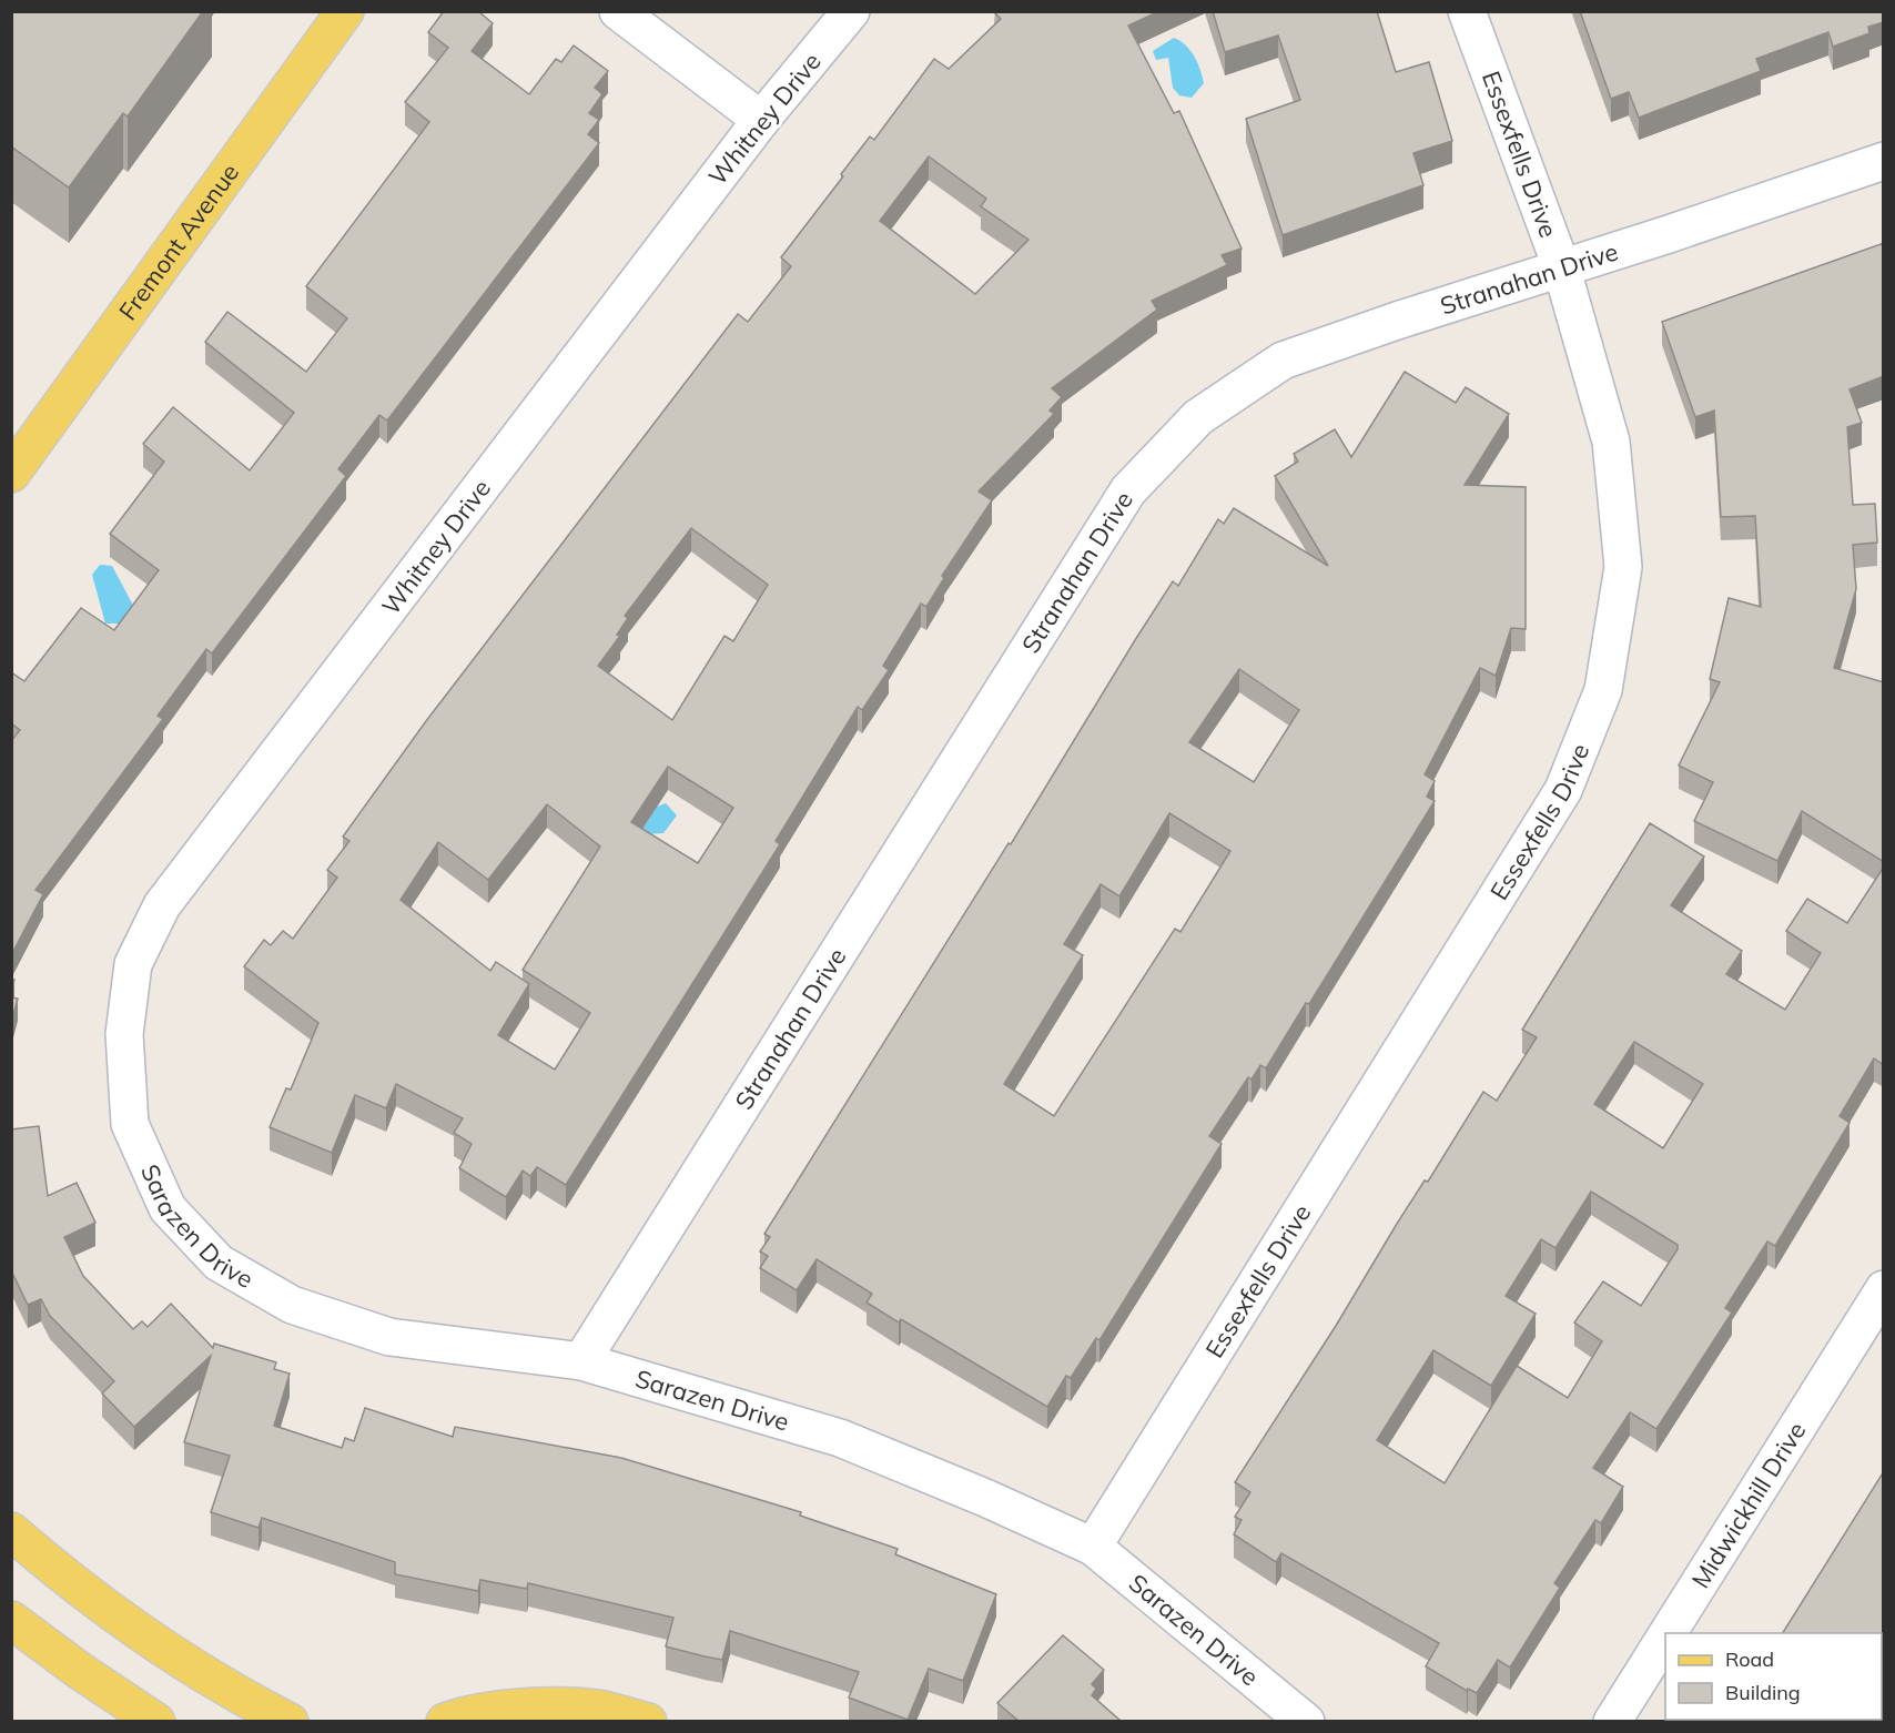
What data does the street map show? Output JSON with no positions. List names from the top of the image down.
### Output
{
  "streets": {
    "main road": ["Fremont Avenue"],
    "street": [
      "Whitney Drive",
      "Essexfells Drive",
      "Stranahan Drive",
      "Sarazen Drive",
      "Midwickhill Drive"
    ]
  },
  "crossings": [
    ["Whitney Drive", "Sarazen Drive"],
    ["Essexfells Drive", "Stranahan Drive"],
    ["Essexfells Drive", "Sarazen Drive"],
    ["Stranahan Drive", "Sarazen Drive"]
  ],
  "legend": ["Road", "Building"]
}
